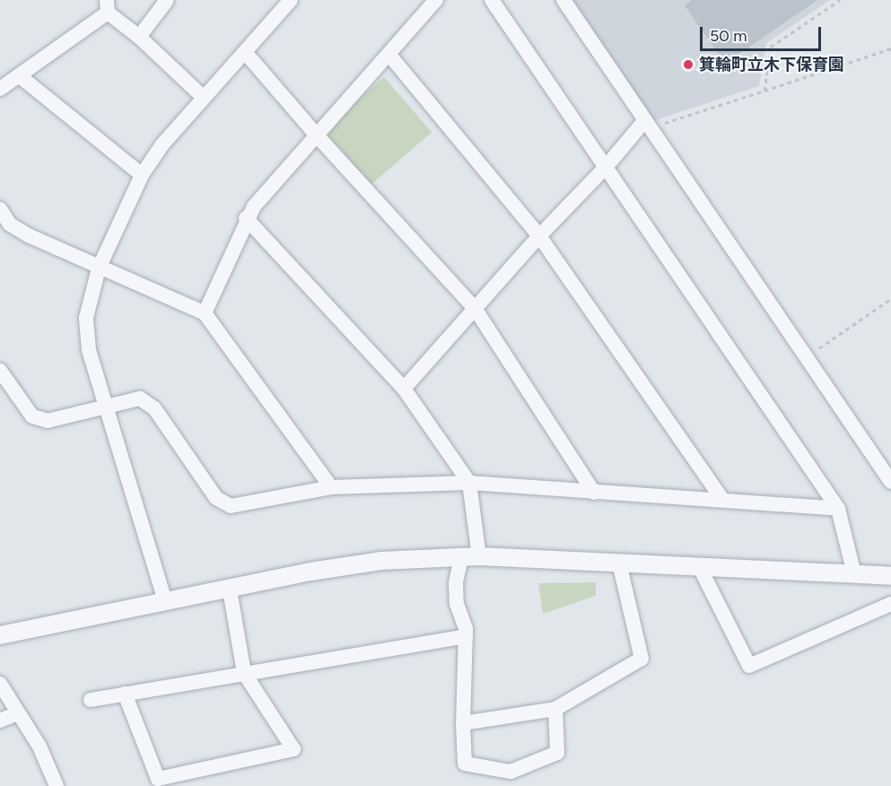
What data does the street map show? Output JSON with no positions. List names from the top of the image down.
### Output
{
  "places": ["箕輪町立木下保育園"],
  "scale_bar": "50 m"
}
